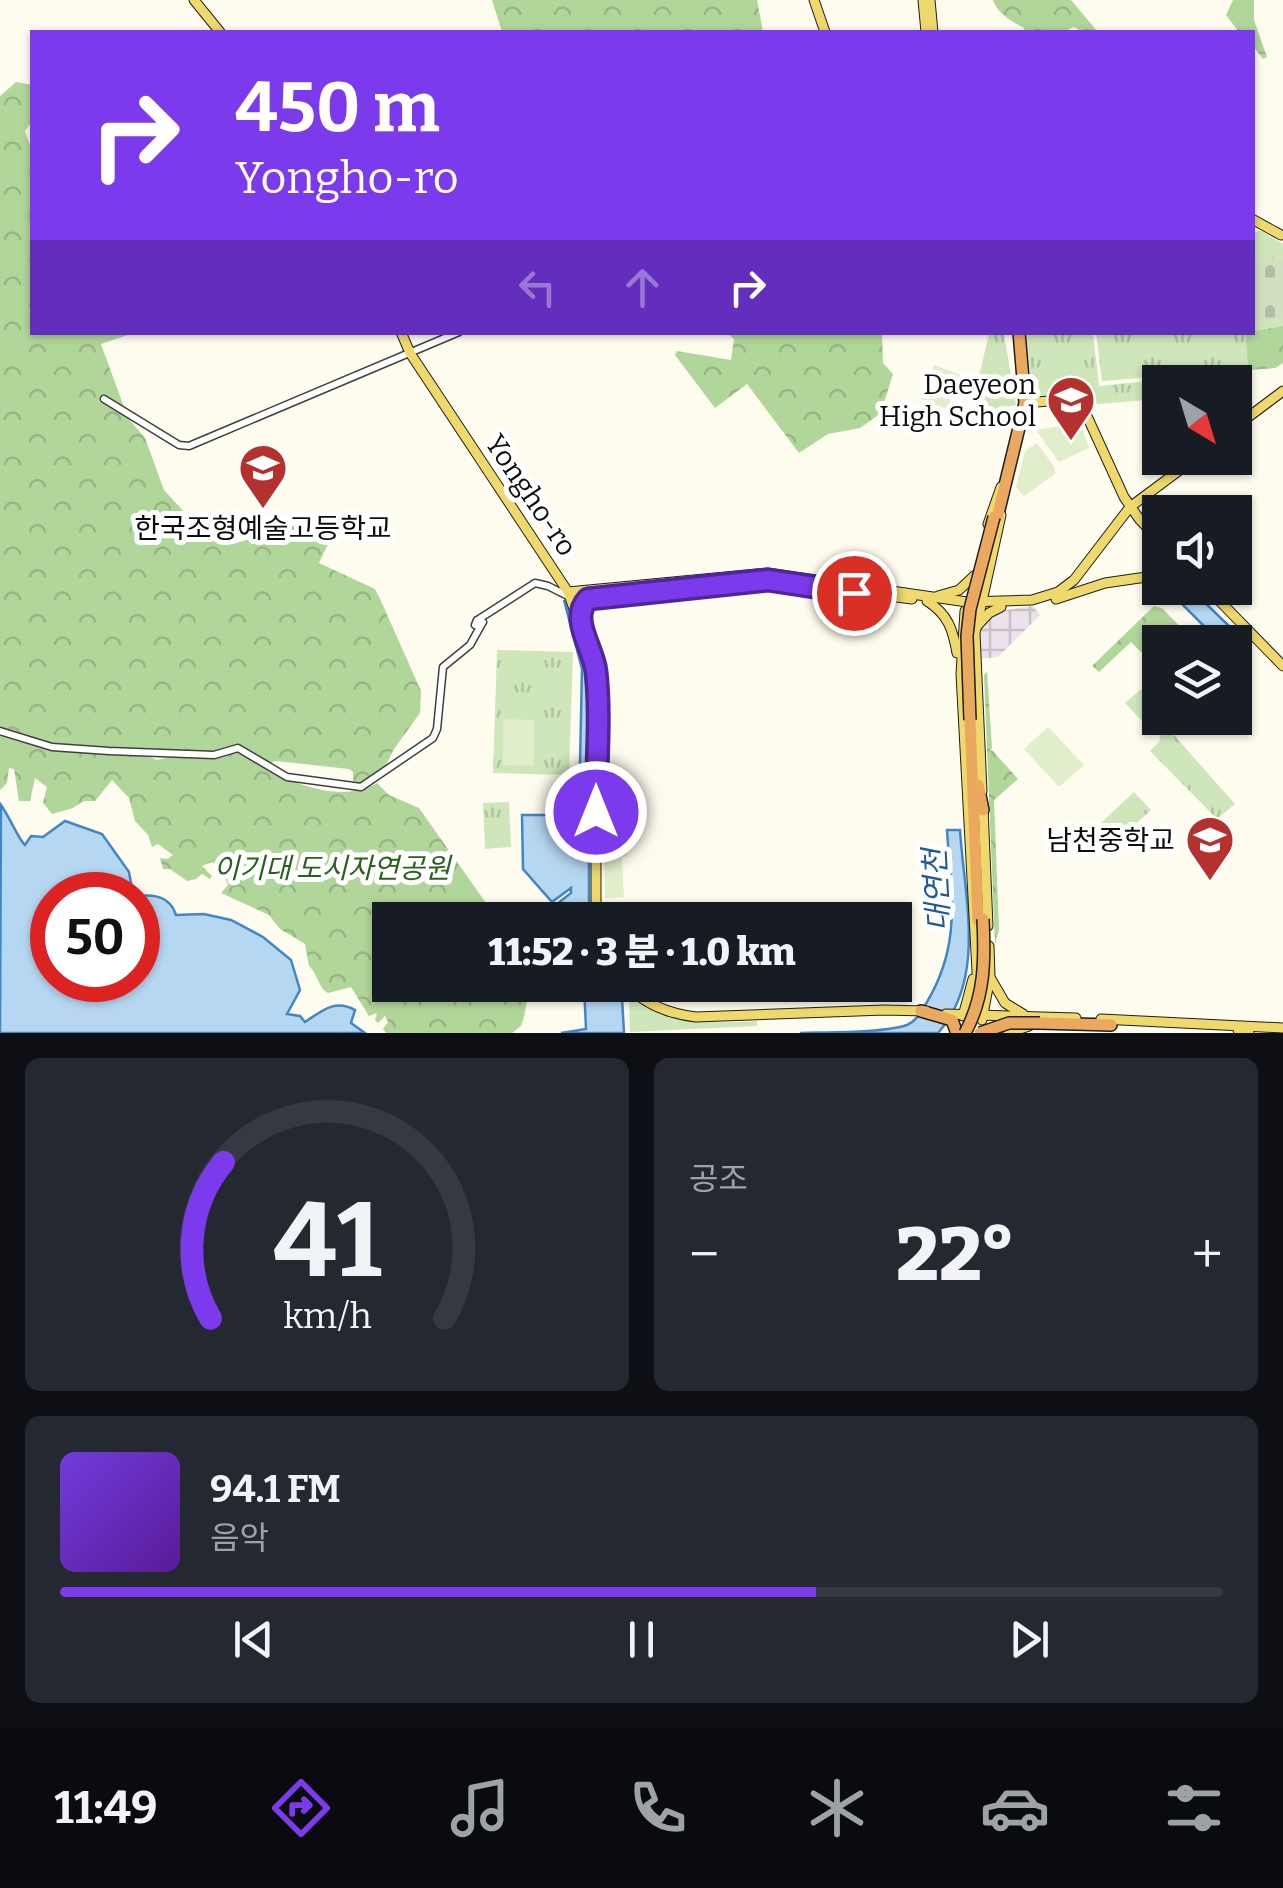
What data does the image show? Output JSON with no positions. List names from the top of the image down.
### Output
{
  "streets": {
    "main road": ["Yongho-ro"]
  },
  "water": ["대연천"],
  "parks": ["이기대 도시자연공원"],
  "places": {
    "school or university": ["Daeyeon High School", "한국조형예술고등학교", "남천중학교"]
  },
  "north": "bottom right",
  "page": {
    "turn": ["450 m", "Yongho-ro"],
    "limit": "50",
    "trip": "11:52 · 3 분 · 1.0 km",
    "tile": "공조",
    "heat": ["−", "22°", "+"],
    "song": ["94.1 FM", "음악"],
    "tabs": "11:49",
    "gauge": ["41", "km/h"]
  }
}
